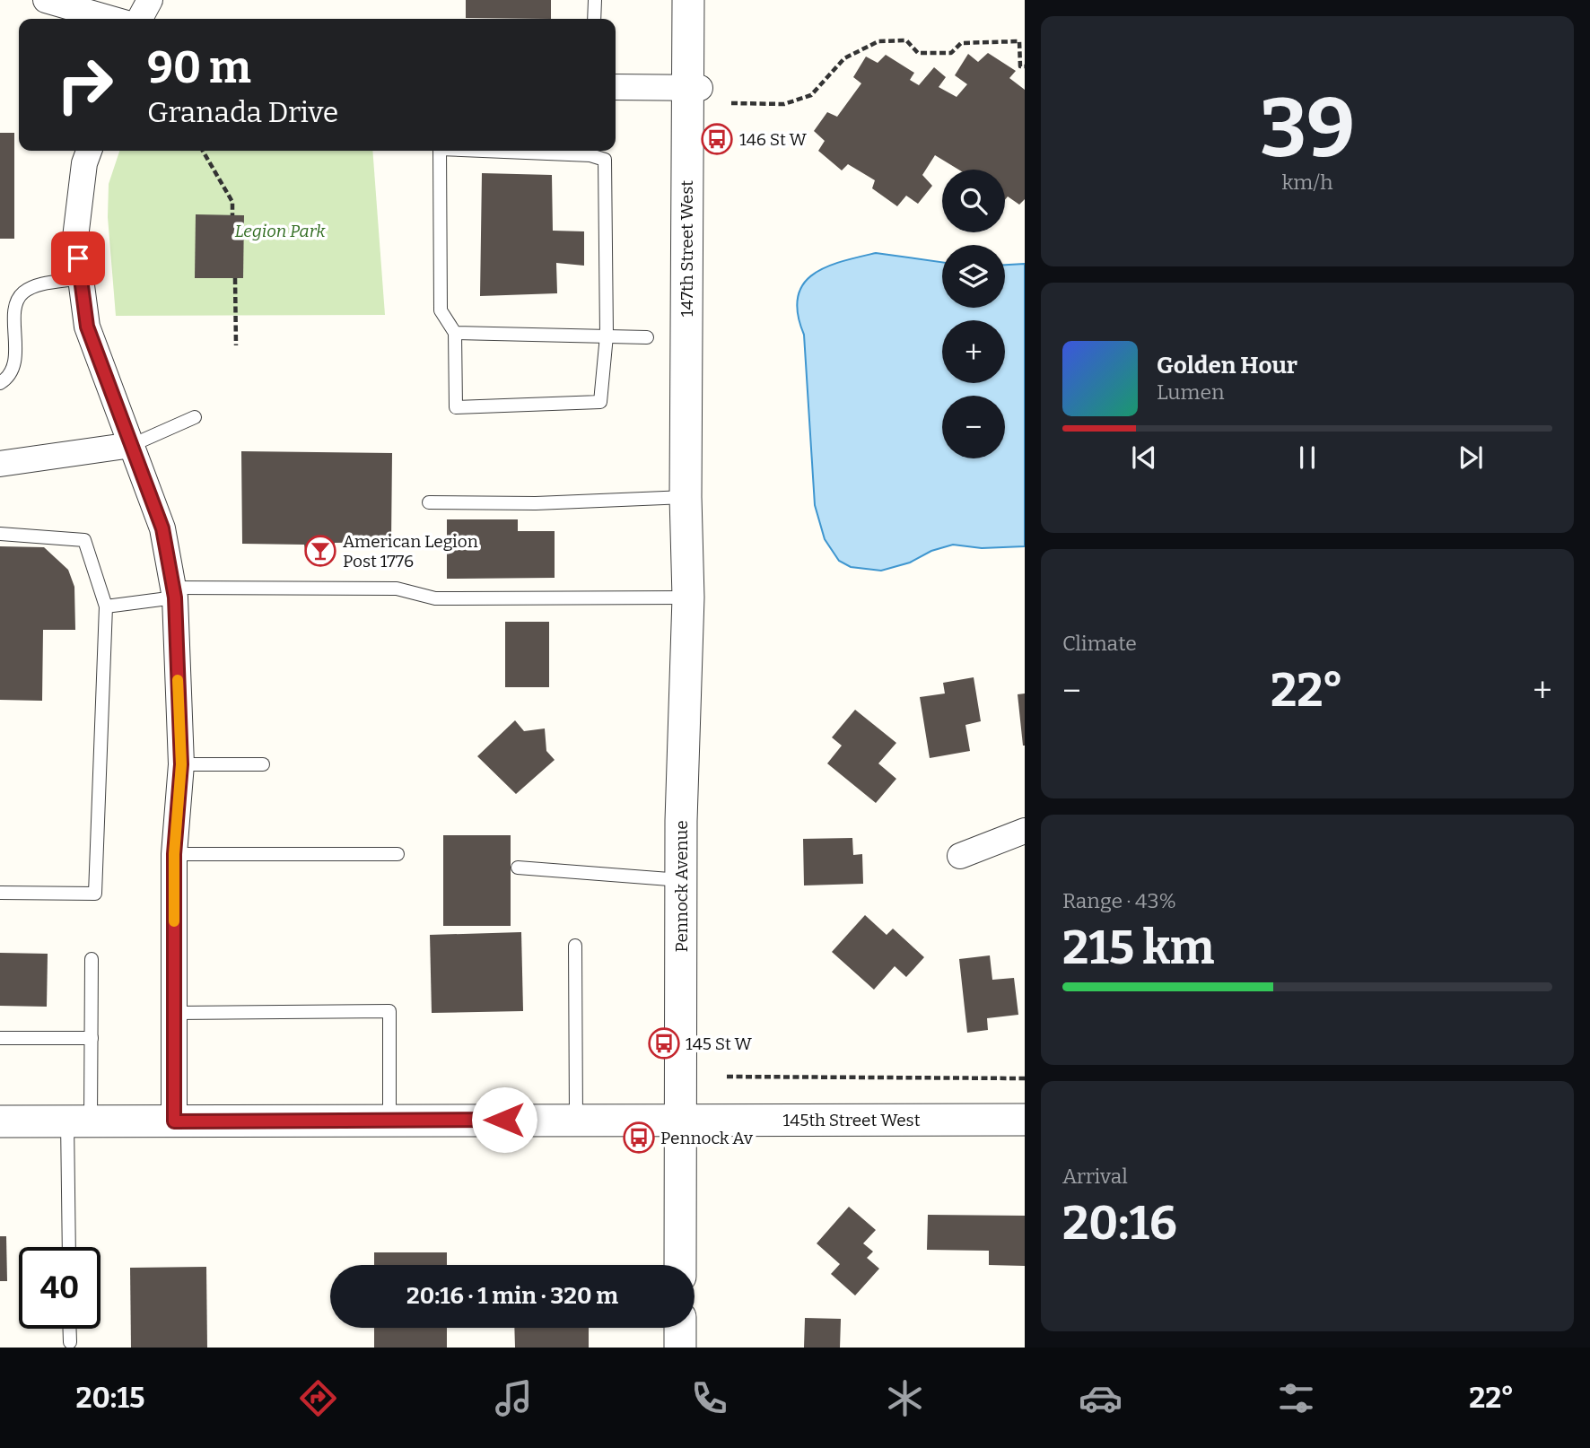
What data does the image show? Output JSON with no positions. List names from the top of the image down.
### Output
{
  "streets": {
    "street": ["147th Street West", "Pennock Avenue", "145th Street West"]
  },
  "crossings": [
    ["147th Street West", "Pennock Avenue"],
    ["Pennock Avenue", "145th Street West"]
  ],
  "parks": ["Legion Park"],
  "places": {
    "bus stop": ["146 St W", "145 St W", "Pennock Av"],
    "bar": ["American Legion Post 1776"]
  },
  "page": {
    "tile": [
      ["39", "km/h"],
      "Climate",
      ["Range · 43%", "215 km"],
      ["Arrival", "20:16"]
    ],
    "turn": ["90 m", "Granada Drive"],
    "map_buttons": ["+", "−"],
    "song": ["Golden Hour", "Lumen"],
    "heat": ["−", "22°", "+"],
    "limit": "40",
    "trip": "20:16 · 1 min · 320 m",
    "tabs": ["20:15", "22°"]
  }
}
